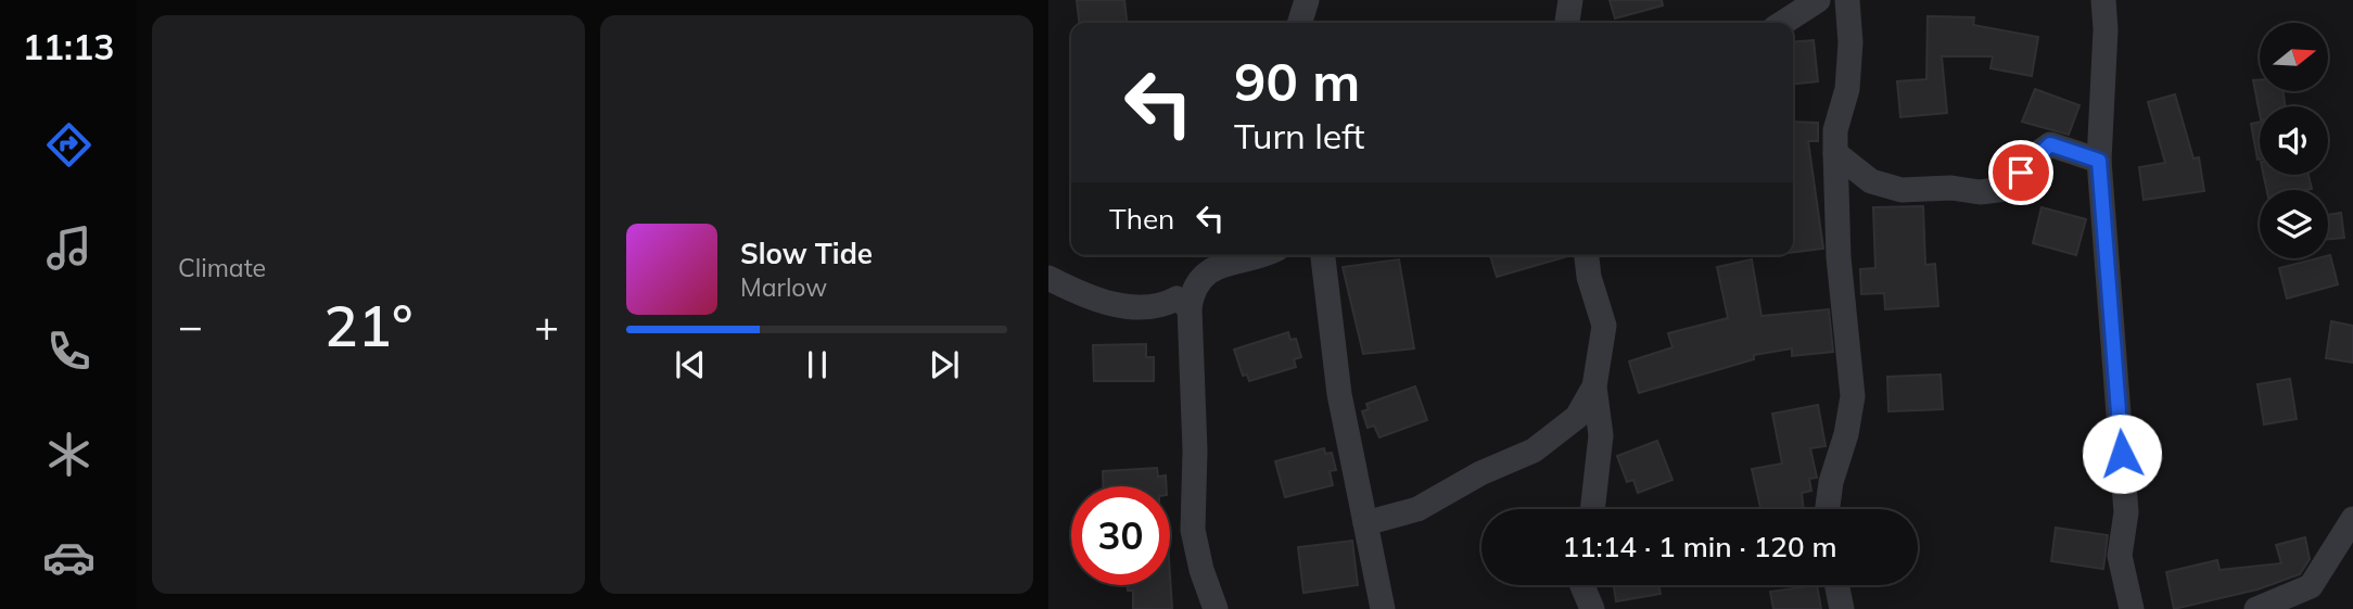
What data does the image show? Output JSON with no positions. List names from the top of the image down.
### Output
{
  "north": "right",
  "page": {
    "tabs": "11:13",
    "tile": "Climate",
    "turn": ["90 m", "Turn left"],
    "then": "Then",
    "song": ["Slow Tide", "Marlow"],
    "heat": ["−", "21°", "+"],
    "limit": "30",
    "trip": "11:14 · 1 min · 120 m"
  }
}
